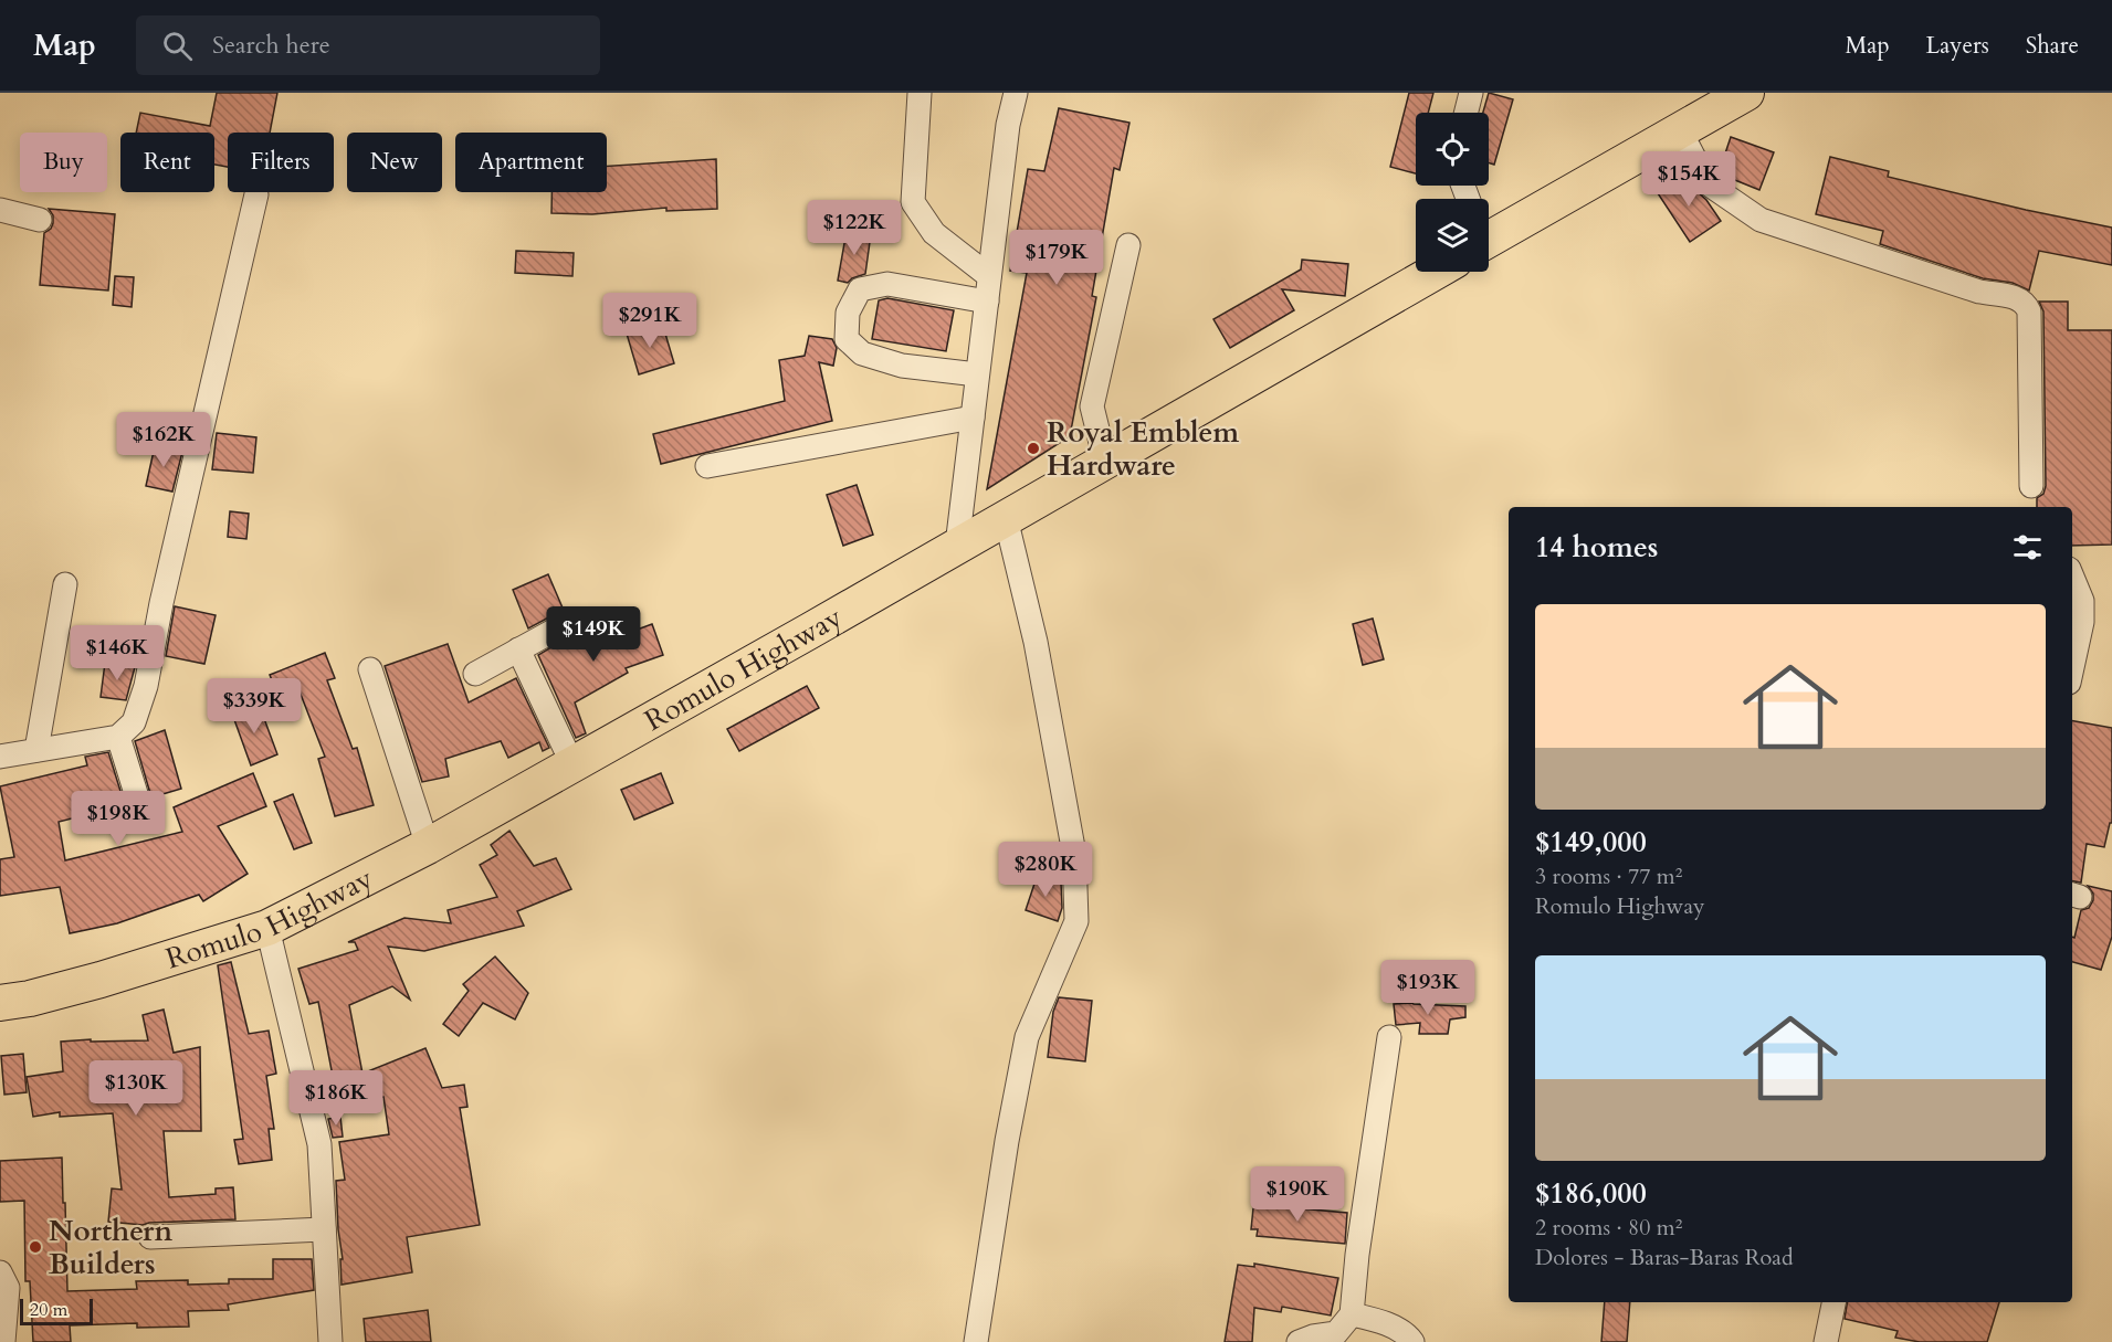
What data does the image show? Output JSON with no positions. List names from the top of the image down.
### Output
{
  "streets": {
    "highway": ["Romulo Highway"]
  },
  "places": ["Royal Emblem Hardware", "Northern Builders"],
  "scale_bar": "20 m",
  "page": {
    "header": "Map",
    "search": "Search here",
    "nav": ["Map", "Layers", "Share"],
    "chip": [
      "Buy",
      "Rent",
      "Filters",
      "New",
      "Apartment"
    ],
    "price": [
      "$154K",
      "$122K",
      "$179K",
      "$291K",
      "$162K",
      "$149K",
      "$146K",
      "$339K",
      "$198K",
      "$280K",
      "$193K",
      "$130K",
      "$186K",
      "$190K"
    ],
    "heading": "14 homes",
    "list": [
      {
        "name": "$149,000",
        "note": "3 rooms · 77 m² · Romulo Highway"
      },
      {
        "name": "$186,000",
        "note": "2 rooms · 80 m² · Dolores - Baras-Baras Road"
      }
    ],
    "scale": "20 m"
  }
}
